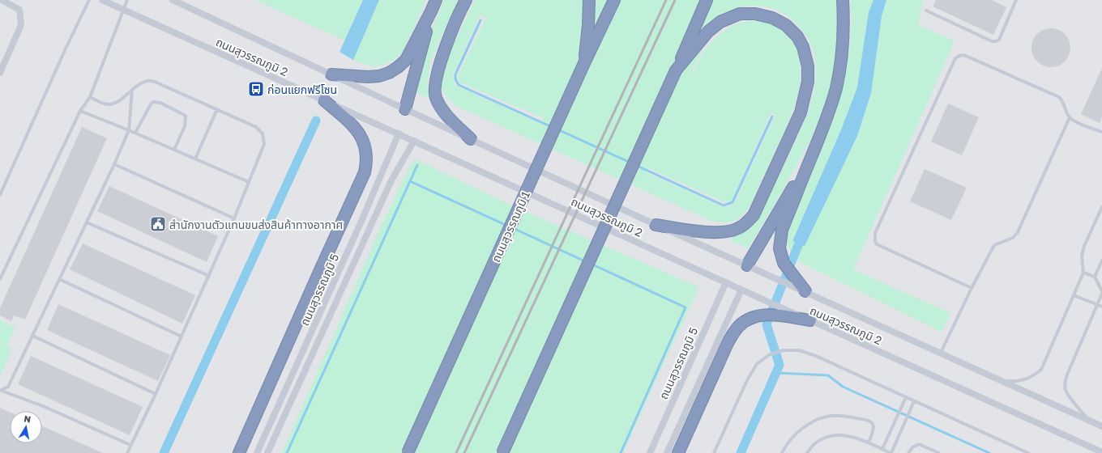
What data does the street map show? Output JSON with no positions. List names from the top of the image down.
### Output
{
  "streets": {
    "highway": ["ถนนสุวรรณภูมิ 1"],
    "street": ["ถนนสุวรรณภูมิ 2", "ถนนสุวรรณภูมิ 5"]
  },
  "crossings": [
    ["ถนนสุวรรณภูมิ 2", "ถนนสุวรรณภูมิ 5"]
  ],
  "places": {
    "bus stop": ["ก่อนแยกฟรีโซน"],
    "public building": ["สำนักงานตัวแทนขนส่งสินค้าทางอากาศ"]
  },
  "north": "top"
}
